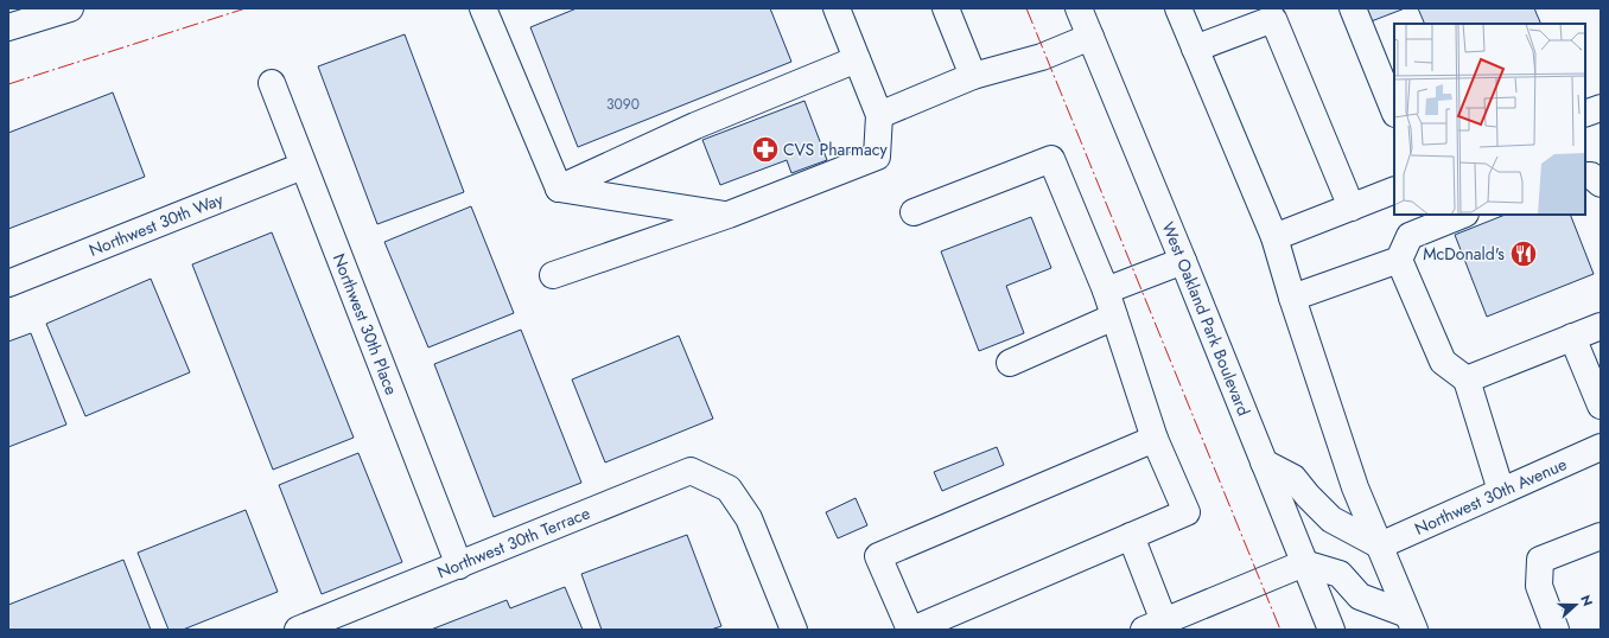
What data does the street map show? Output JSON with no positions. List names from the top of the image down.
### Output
{
  "streets": {
    "street": [
      "Northwest 30th Way",
      "West Oakland Park Boulevard",
      "Northwest 30th Place",
      "Northwest 30th Avenue",
      "Northwest 30th Terrace"
    ]
  },
  "crossings": [
    ["Northwest 30th Way", "Northwest 30th Place"],
    ["Northwest 30th Place", "Northwest 30th Terrace"]
  ],
  "places": {
    "pharmacy": ["CVS Pharmacy"],
    "restaurant": ["McDonald's"]
  },
  "house_numbers": ["3090"],
  "north": "right"
}
